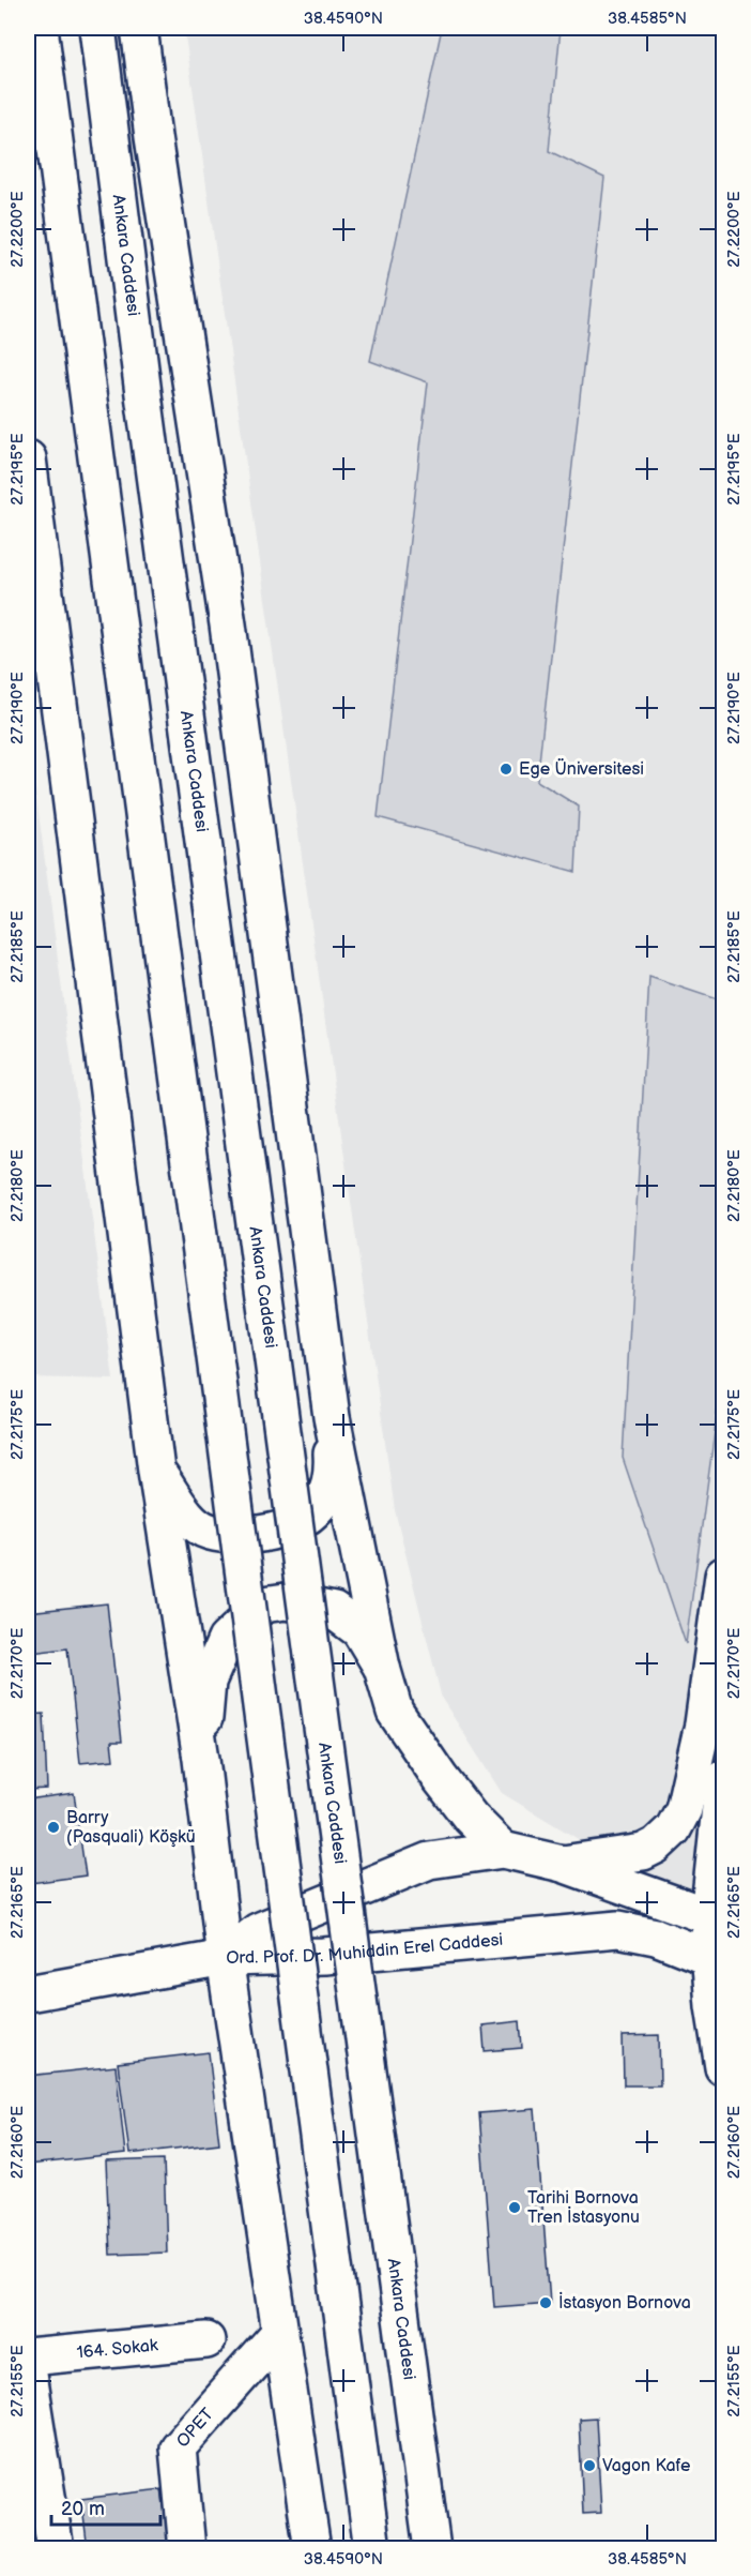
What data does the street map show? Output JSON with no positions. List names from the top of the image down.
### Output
{
  "streets": {
    "main road": [
      "Ankara Caddesi",
      "Ord. Prof. Dr. Muhiddin Erel Caddesi",
      "164. Sokak",
      "OPET"
    ]
  },
  "places": [
    "Ege Üniversitesi",
    "Barry (Pasquali) Köşkü",
    "Tarihi Bornova Tren İstasyonu",
    "İstasyon Bornova",
    "Vagon Kafe"
  ],
  "scale_bar": "20 m",
  "coordinates": [
    "38.4590°N",
    "38.4585°N",
    "27.2200°E",
    "27.2195°E",
    "27.2190°E",
    "27.2185°E",
    "27.2180°E",
    "27.2175°E",
    "27.2170°E",
    "27.2165°E",
    "27.2160°E",
    "27.2155°E"
  ]
}
